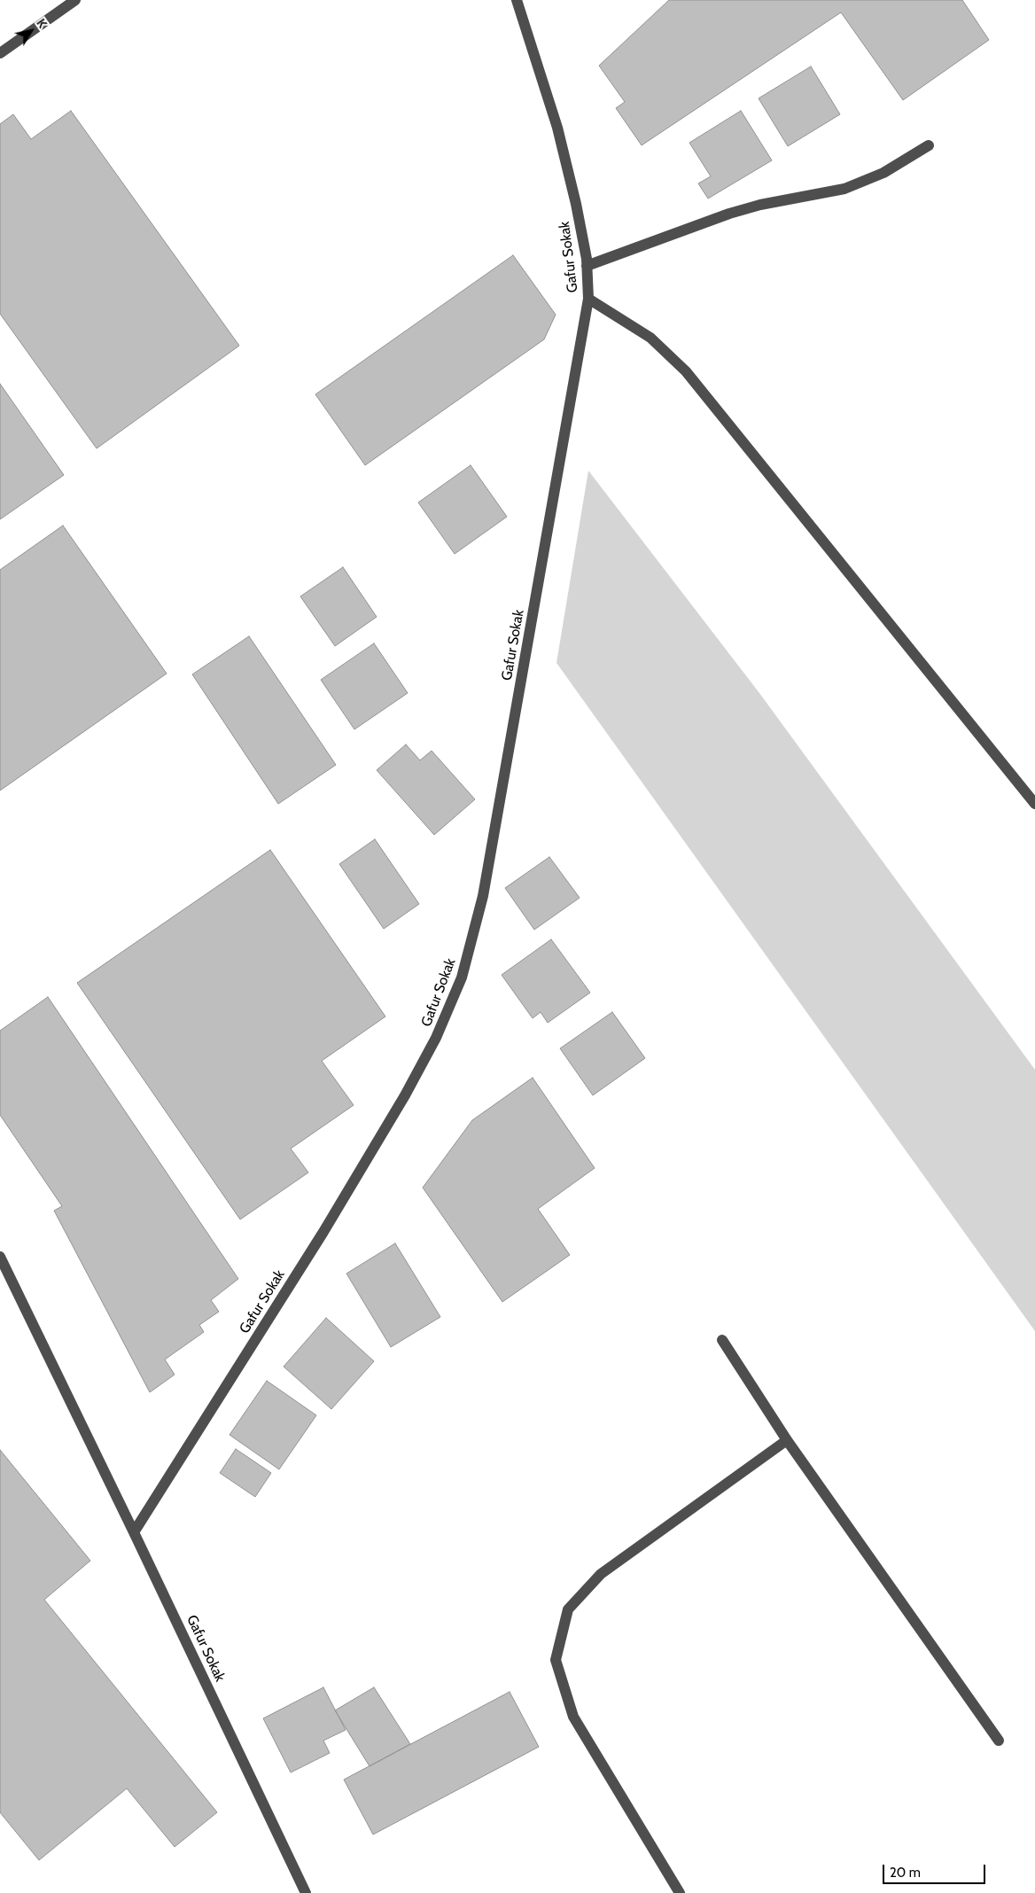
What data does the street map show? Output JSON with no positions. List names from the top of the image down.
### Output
{
  "streets": {
    "street": ["Gafur Sokak"]
  },
  "scale_bar": "20 m",
  "north": "top right"
}
